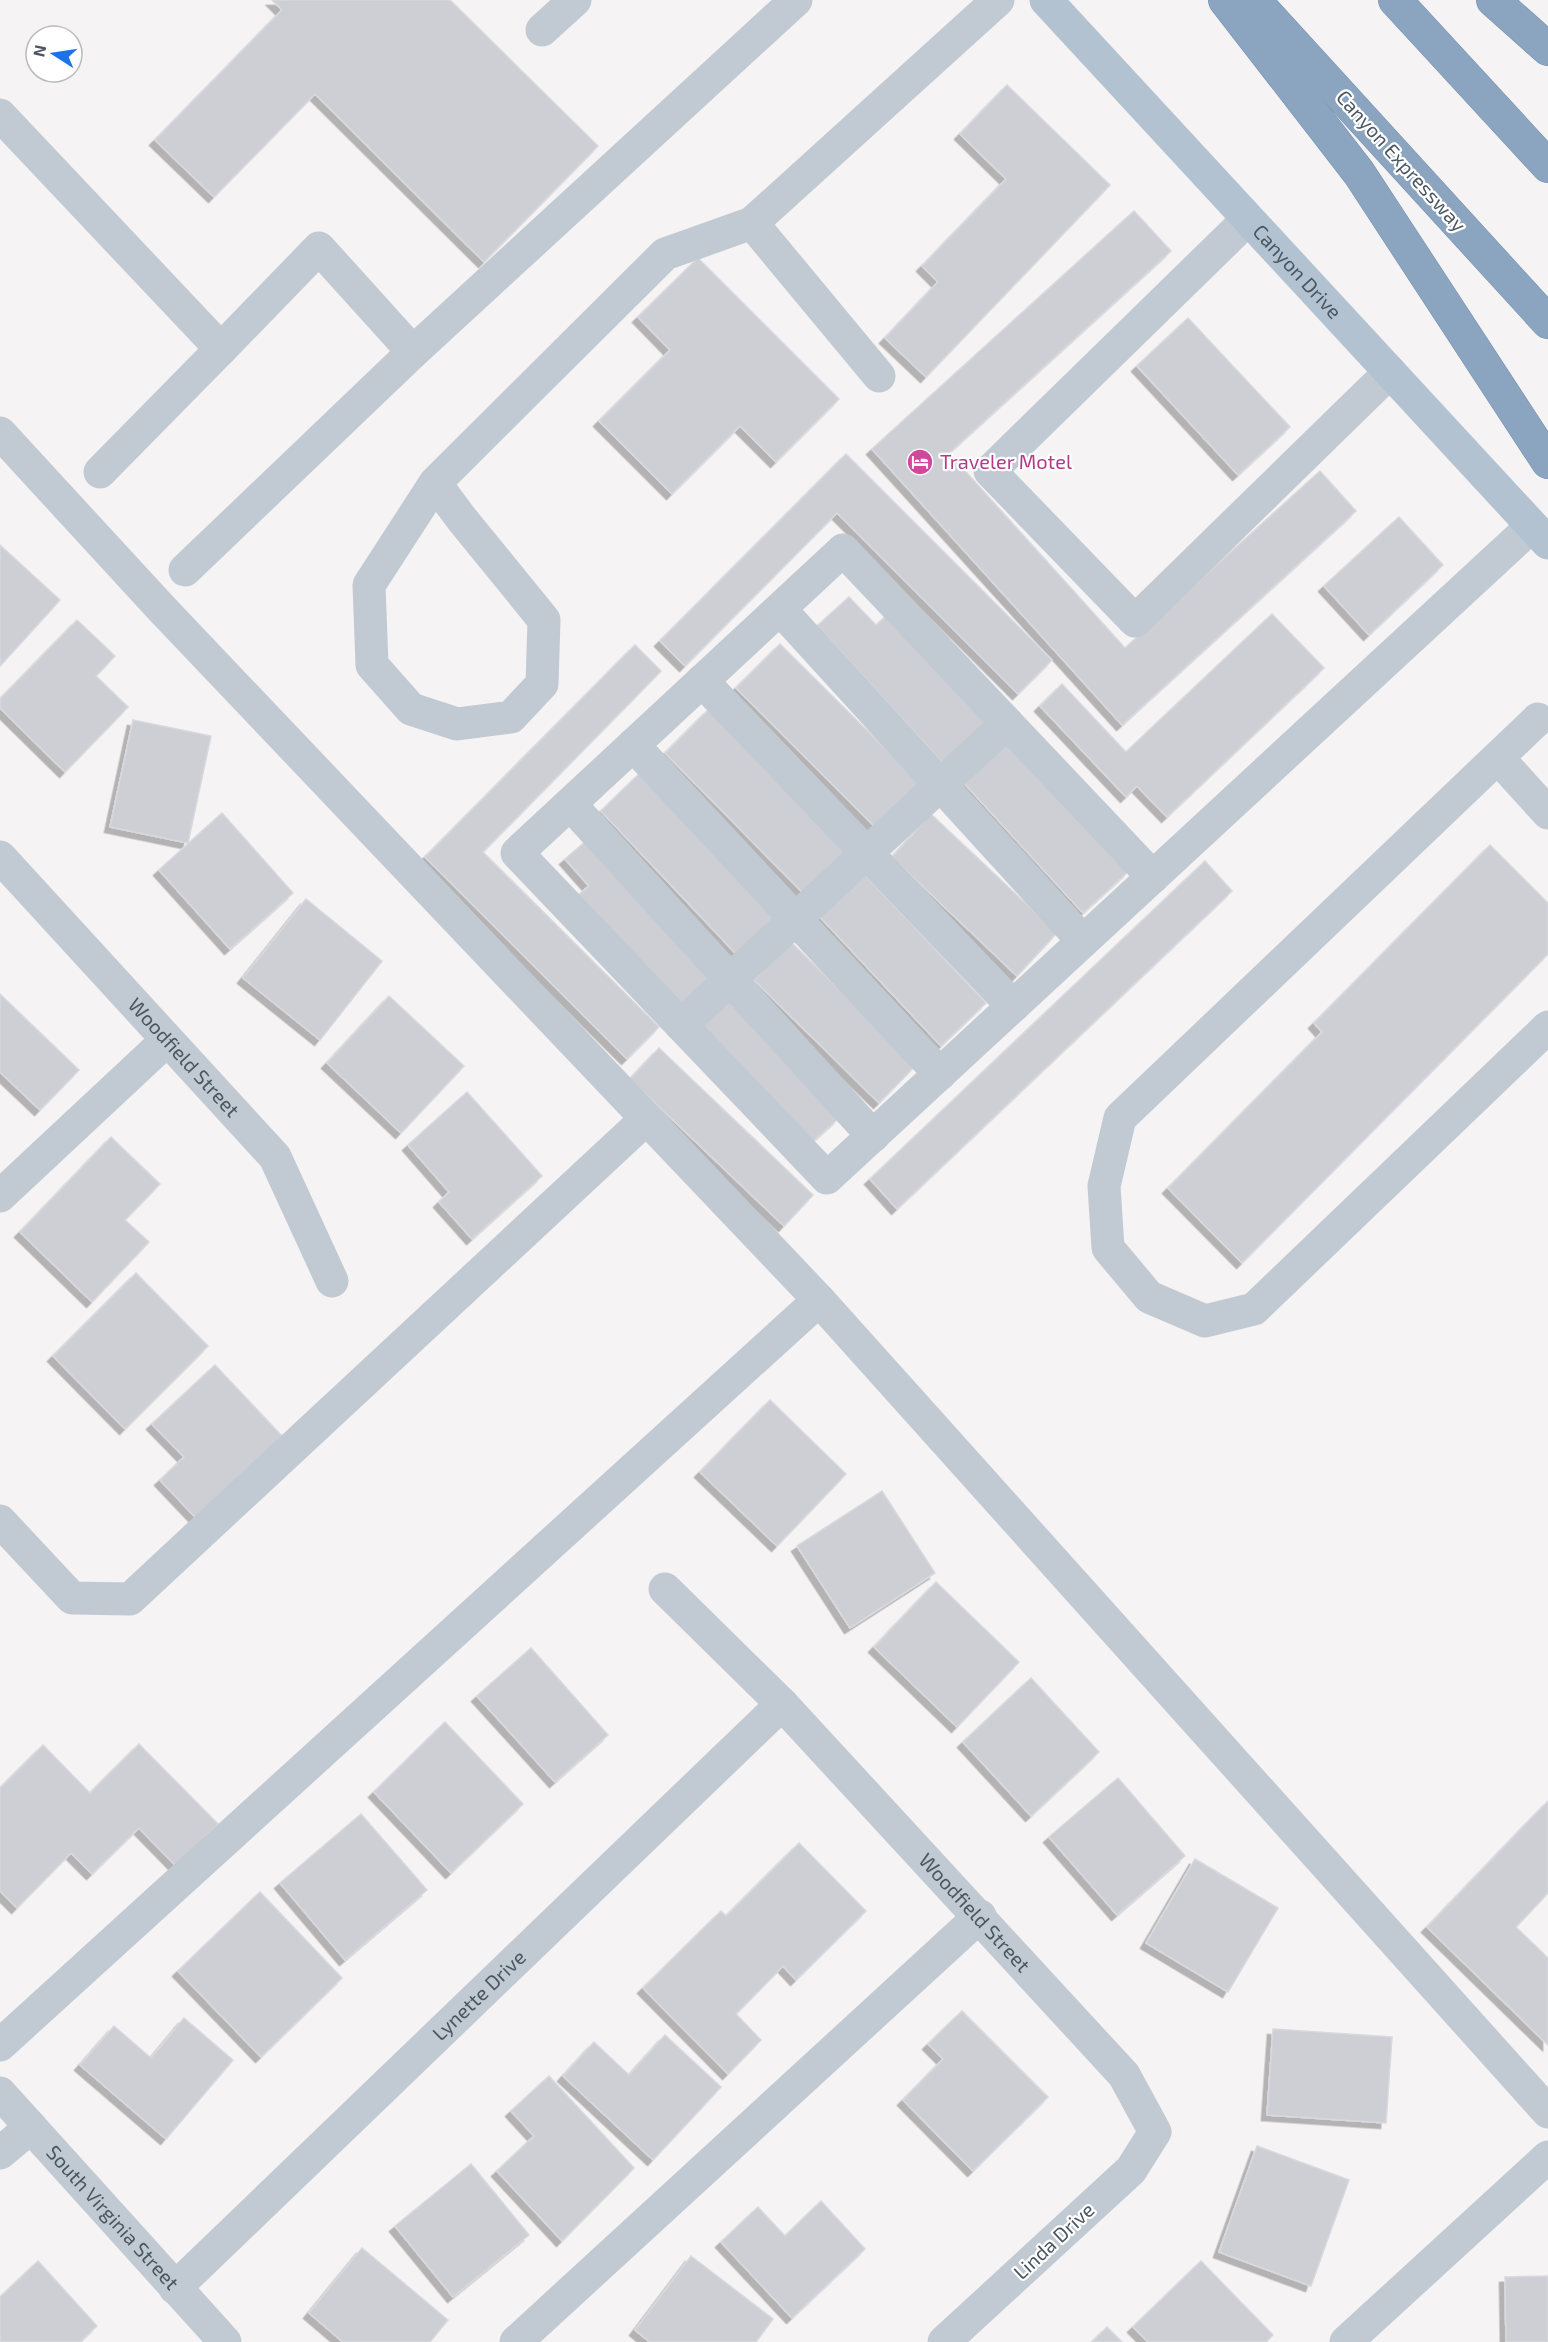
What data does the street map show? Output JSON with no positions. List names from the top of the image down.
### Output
{
  "streets": {
    "highway": ["Canyon Expressway"],
    "main road": ["Canyon Drive"],
    "street": [
      "Woodfield Street",
      "Lynette Drive",
      "South Virginia Street",
      "Linda Drive"
    ]
  },
  "crossings": [
    ["Woodfield Street", "Lynette Drive"],
    ["Woodfield Street", "Linda Drive"],
    ["Lynette Drive", "South Virginia Street"]
  ],
  "places": {
    "hotel": ["Traveler Motel"]
  },
  "north": "left"
}
